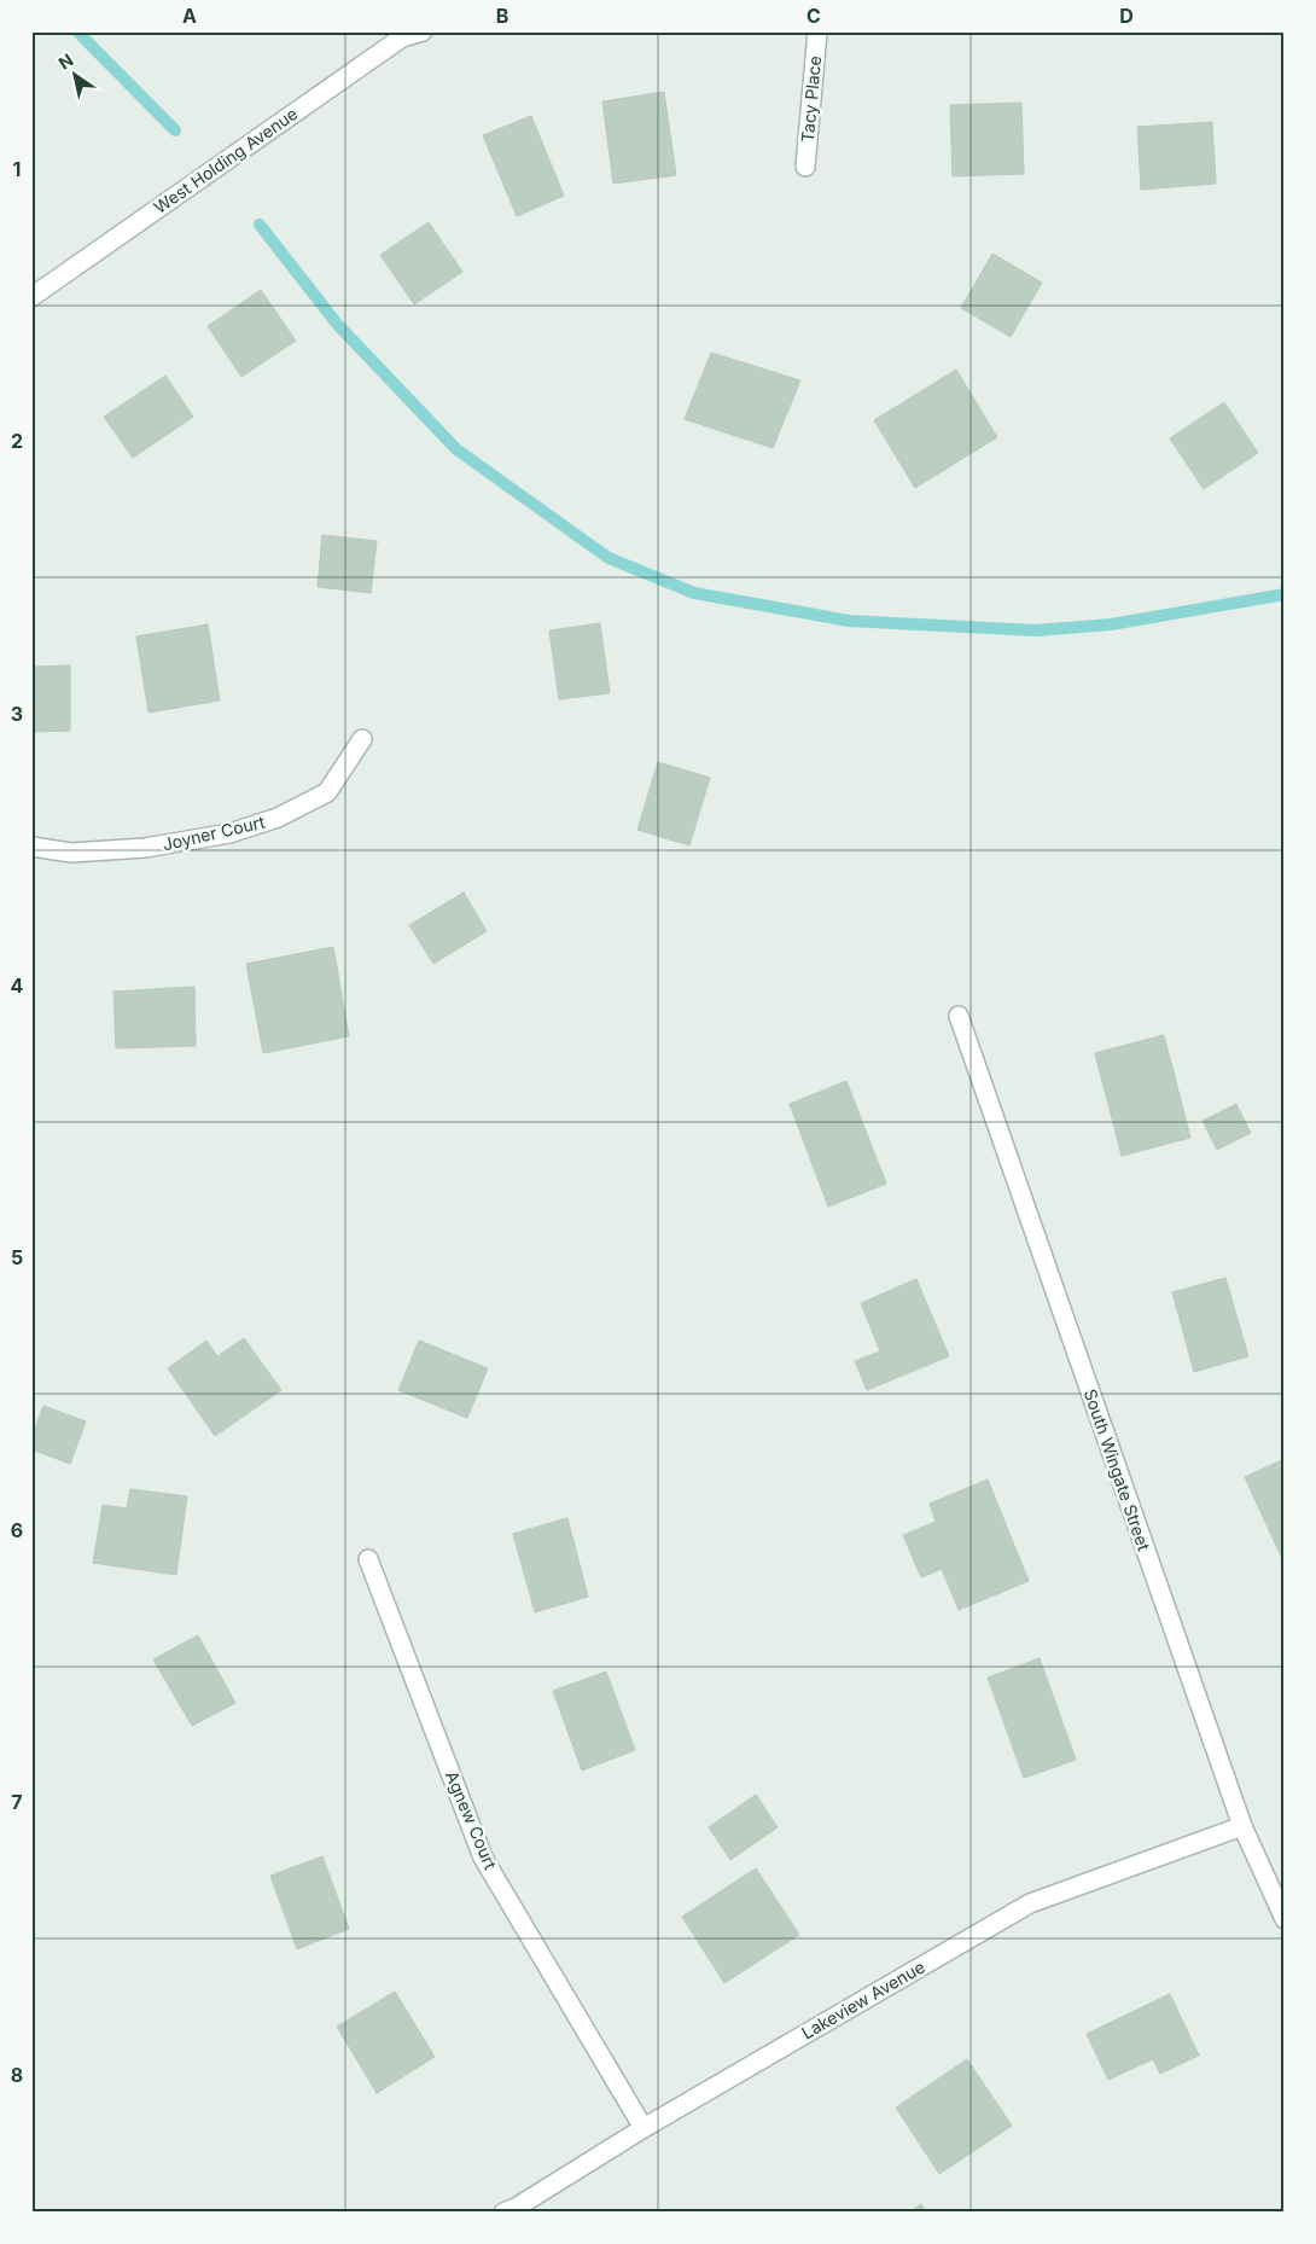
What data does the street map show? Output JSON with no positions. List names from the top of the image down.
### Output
{
  "streets": {
    "street": [
      "Tacy Place",
      "West Holding Avenue",
      "Joyner Court",
      "South Wingate Street",
      "Agnew Court",
      "Lakeview Avenue"
    ]
  },
  "crossings": [
    ["South Wingate Street", "Lakeview Avenue"],
    ["Agnew Court", "Lakeview Avenue"]
  ],
  "north": "top left",
  "grid": {
    "columns": [
      "A",
      "B",
      "C",
      "D"
    ],
    "rows": [
      "1",
      "2",
      "3",
      "4",
      "5",
      "6",
      "7",
      "8"
    ]
  }
}
